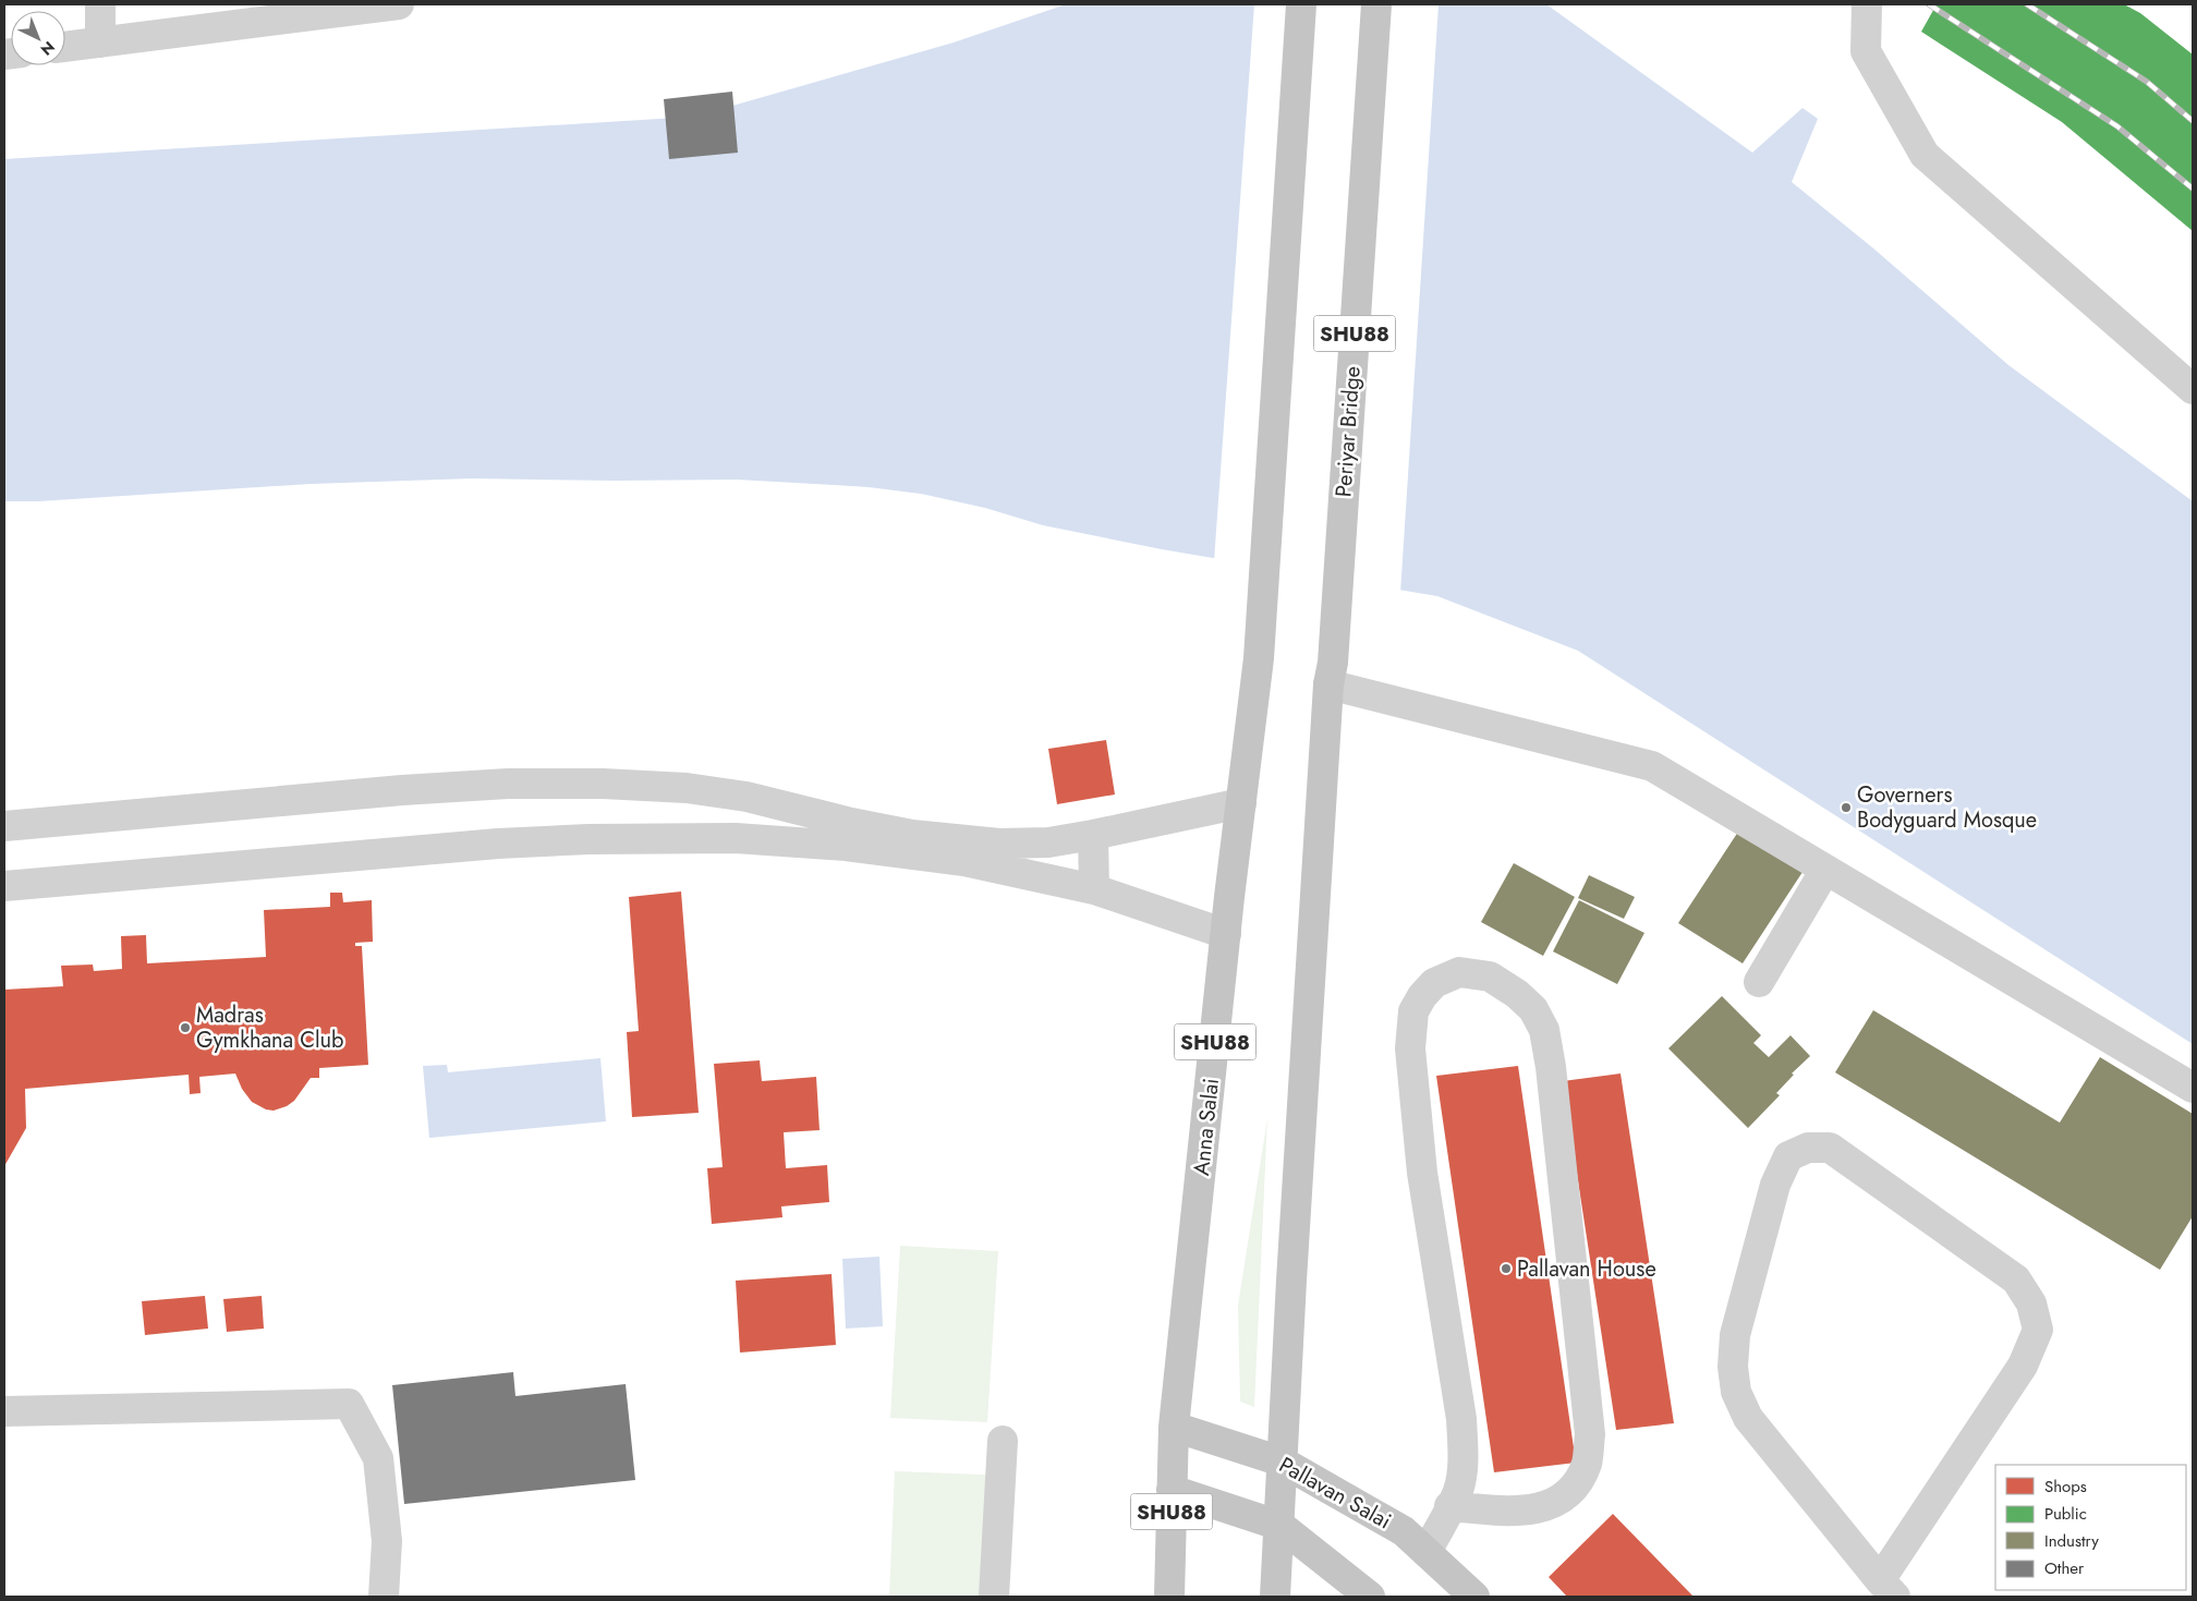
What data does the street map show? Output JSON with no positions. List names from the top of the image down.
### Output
{
  "streets": {
    "main road": [
      "SHU88",
      "Periyar Bridge",
      "Anna Salai",
      "Pallavan Salai"
    ]
  },
  "crossings": [
    ["SHU88", "Periyar Bridge"],
    ["SHU88", "Pallavan Salai"],
    ["Anna Salai", "Pallavan Salai"]
  ],
  "places": ["Governers Bodyguard Mosque", "Madras Gymkhana Club", "Pallavan House"],
  "legend": [
    "Shops",
    "Public",
    "Industry",
    "Other"
  ],
  "north": "bottom right"
}
